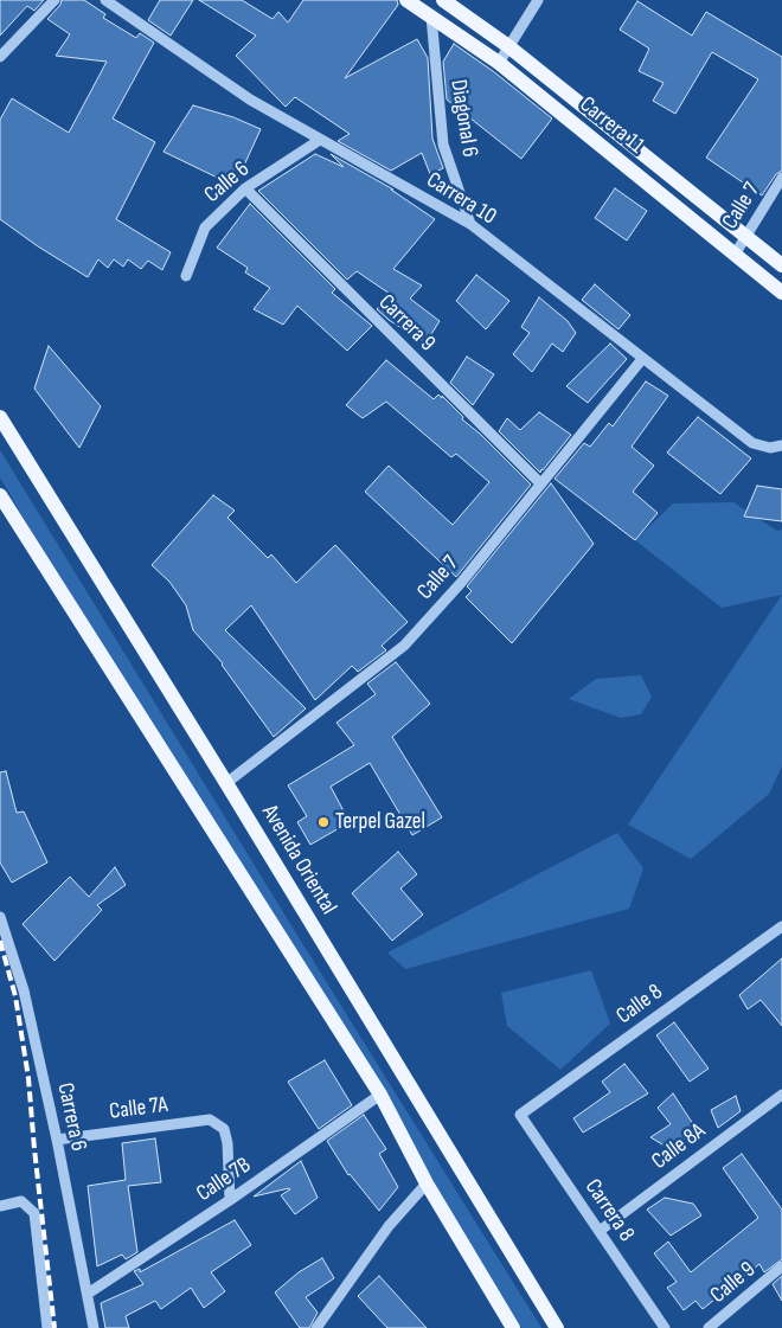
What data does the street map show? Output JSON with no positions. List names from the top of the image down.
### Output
{
  "streets": {
    "main road": ["Carrera 11", "Avenida Oriental"],
    "street": [
      "Diagonal 6",
      "Calle 6",
      "Carrera 10",
      "Calle 7",
      "Carrera 9",
      "Calle 8",
      "Calle 7A",
      "Carrera 6",
      "Calle 8A",
      "Calle 7B",
      "Carrera 8",
      "Calle 9"
    ]
  },
  "crossings": [
    ["Diagonal 6", "Carrera 11"],
    ["Diagonal 6", "Carrera 10"],
    ["Carrera 11", "Calle 7"],
    ["Calle 6", "Carrera 10"],
    ["Calle 6", "Carrera 9"],
    ["Carrera 10", "Calle 7"],
    ["Calle 7", "Carrera 9"],
    ["Calle 7", "Avenida Oriental"],
    ["Calle 8", "Carrera 8"],
    ["Calle 7A", "Carrera 6"],
    ["Calle 7A", "Calle 7B"],
    ["Carrera 6", "Calle 7B"],
    ["Calle 8A", "Carrera 8"]
  ],
  "places": ["Terpel Gazel"]
}
